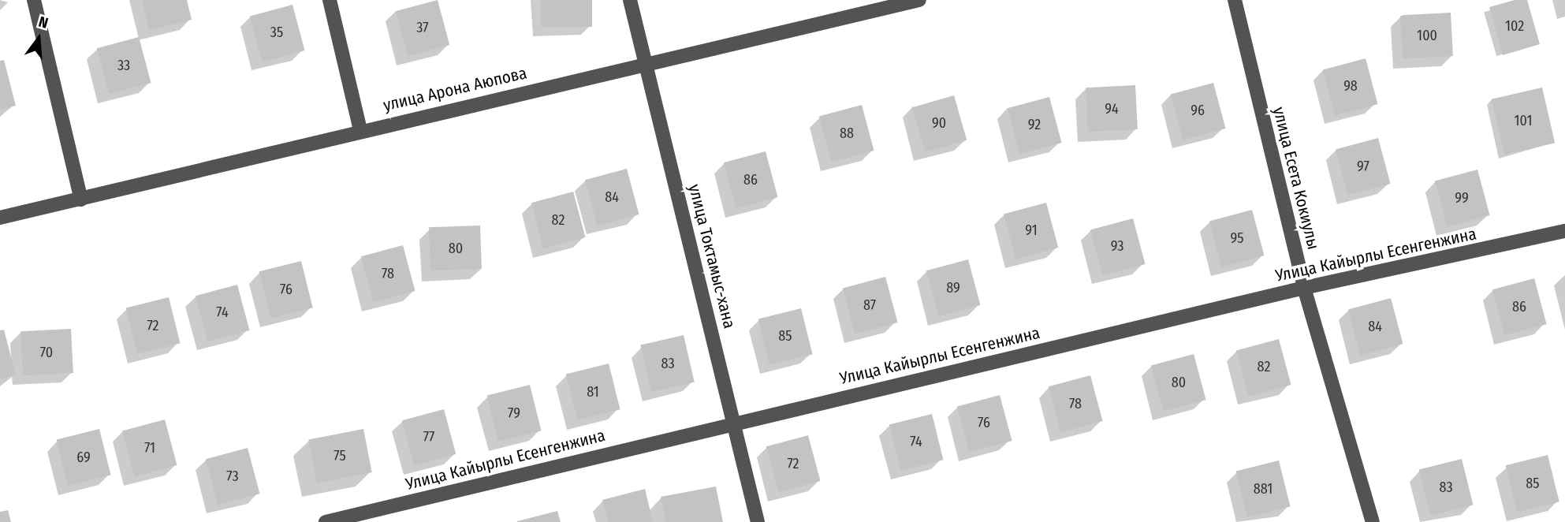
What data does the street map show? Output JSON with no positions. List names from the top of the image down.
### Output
{
  "streets": {
    "street": [
      "улица Арона Аюпова",
      "улица Есета Кокиулы",
      "Улица Кайырлы Есенгенжина",
      "улица Токтамыс-хана"
    ]
  },
  "crossings": [
    ["улица Арона Аюпова", "улица Токтамыс-хана"],
    ["улица Есета Кокиулы", "Улица Кайырлы Есенгенжина"],
    ["Улица Кайырлы Есенгенжина", "улица Токтамыс-хана"]
  ],
  "house_numbers": [
    "102",
    "37",
    "35",
    "100",
    "33",
    "98",
    "94",
    "96",
    "101",
    "90",
    "92",
    "88",
    "97",
    "86",
    "84",
    "99",
    "82",
    "91",
    "95",
    "93",
    "80",
    "78",
    "89",
    "76",
    "87",
    "86",
    "74",
    "72",
    "84",
    "85",
    "70",
    "83",
    "82",
    "80",
    "81",
    "78",
    "79",
    "76",
    "77",
    "74",
    "71",
    "75",
    "69",
    "72",
    "73",
    "85",
    "83",
    "881"
  ],
  "north": "top"
}
